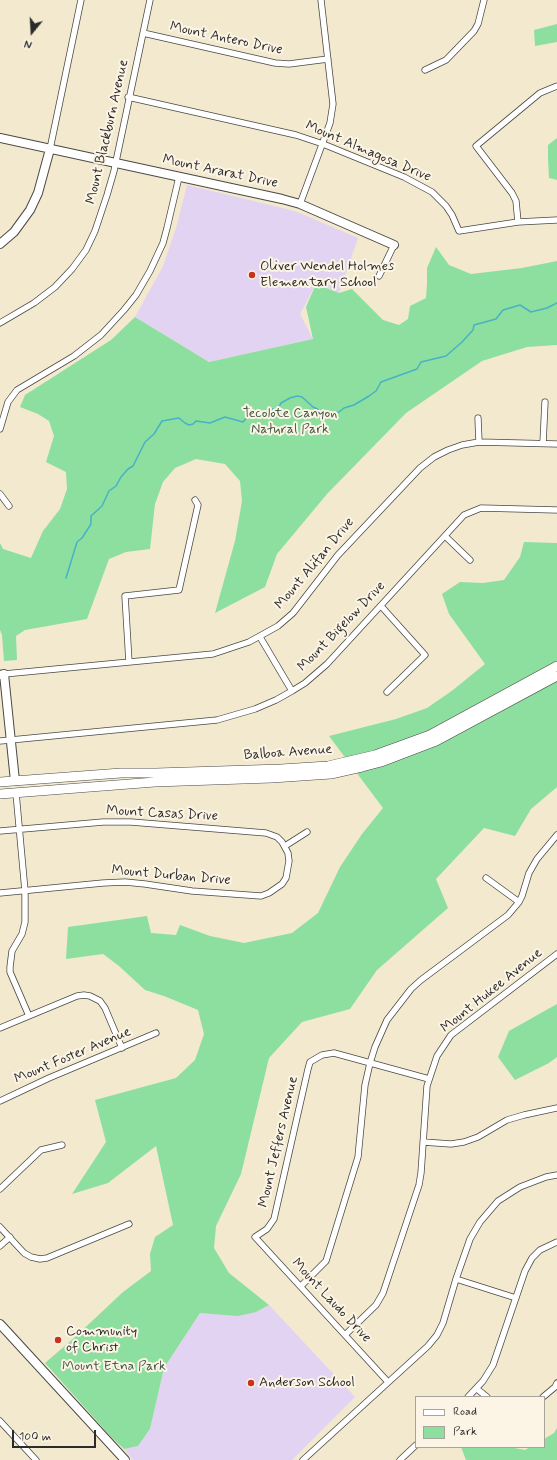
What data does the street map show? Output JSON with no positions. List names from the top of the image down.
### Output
{
  "streets": {
    "main road": ["Balboa Avenue"],
    "street": [
      "Mount Antero Drive",
      "Mount Blackburn Avenue",
      "Mount Almagosa Drive",
      "Mount Ararat Drive",
      "Mount Alifan Drive",
      "Mount Bigelow Drive",
      "Mount Casas Drive",
      "Mount Durban Drive",
      "Mount Hukee Avenue",
      "Mount Foster Avenue",
      "Mount Jeffers Avenue",
      "Mount Laudo Drive"
    ]
  },
  "crossings": [
    ["Mount Antero Drive", "Mount Blackburn Avenue"],
    ["Mount Blackburn Avenue", "Mount Almagosa Drive"],
    ["Mount Blackburn Avenue", "Mount Ararat Drive"],
    ["Mount Casas Drive", "Mount Durban Drive"],
    ["Mount Hukee Avenue", "Mount Laudo Drive"],
    ["Mount Jeffers Avenue", "Mount Laudo Drive"]
  ],
  "parks": ["Tecolote Canyon Natural Park", "Mount Etna Park"],
  "places": ["Oliver Wendel Holmes Elementary School", "Community of Christ", "Anderson School"],
  "legend": ["Road", "Park"],
  "scale_bar": "100 m",
  "north": "bottom"
}
